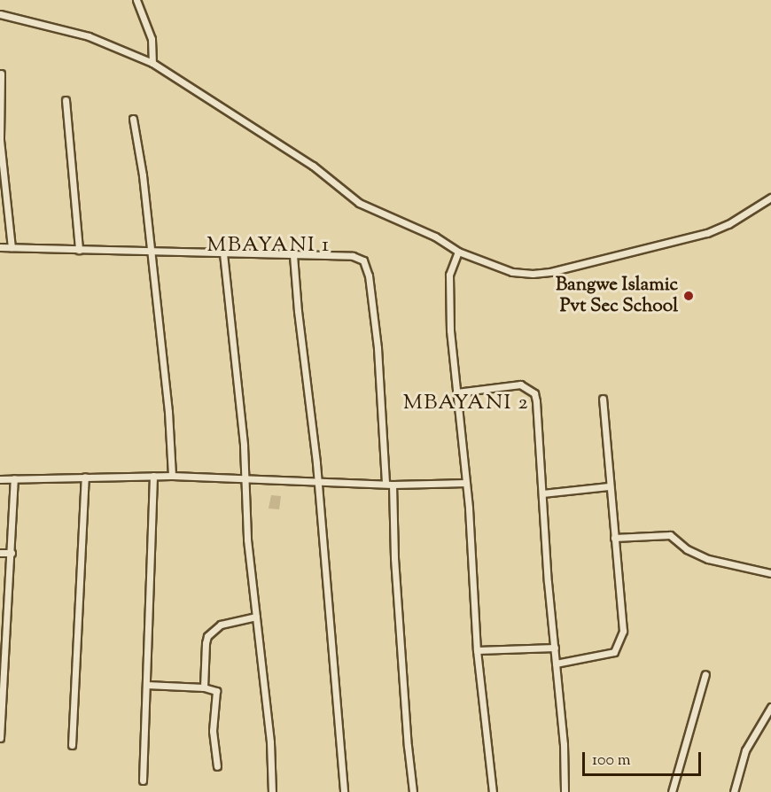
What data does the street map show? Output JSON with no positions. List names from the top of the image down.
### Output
{
  "districts": ["MBAYANI 1", "MBAYANI 2"],
  "places": ["Bangwe Islamic Pvt Sec School"],
  "scale_bar": "100 m"
}
